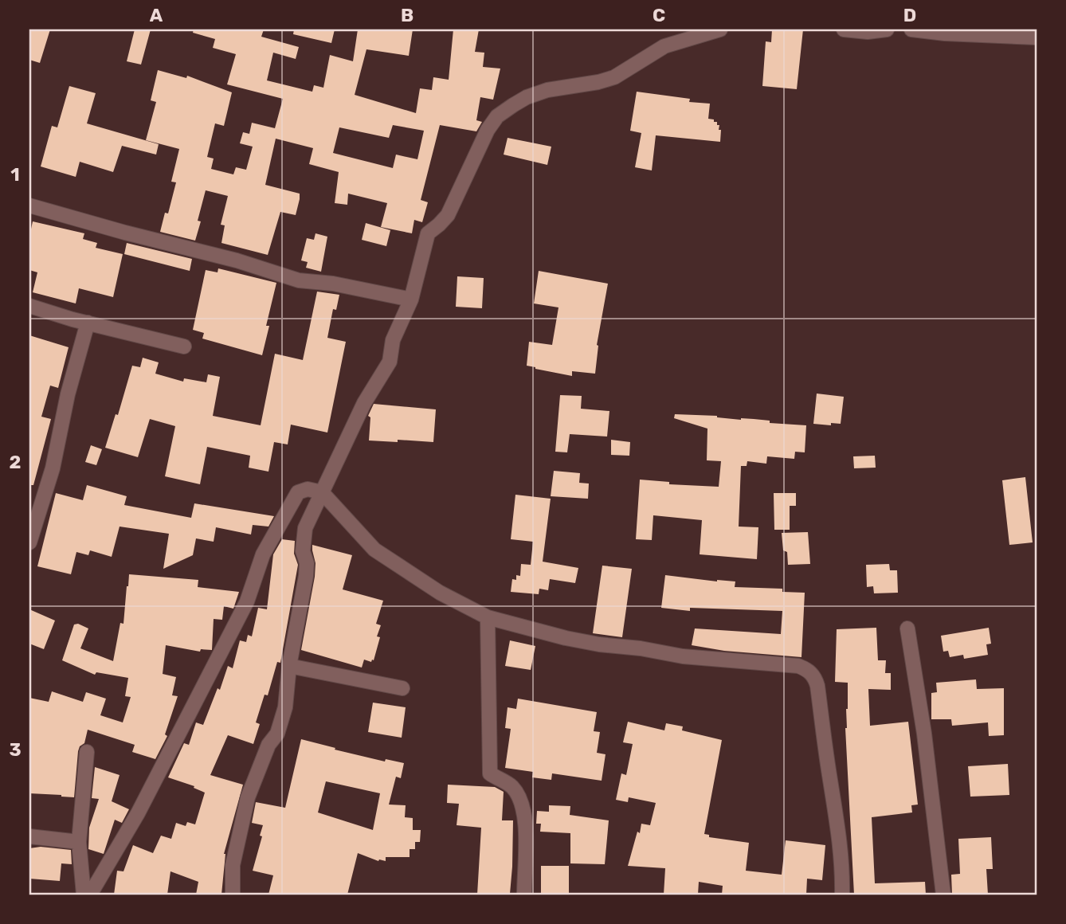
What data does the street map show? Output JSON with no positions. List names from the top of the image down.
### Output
{
  "grid": {
    "columns": [
      "A",
      "B",
      "C",
      "D"
    ],
    "rows": ["1", "2", "3"]
  }
}
